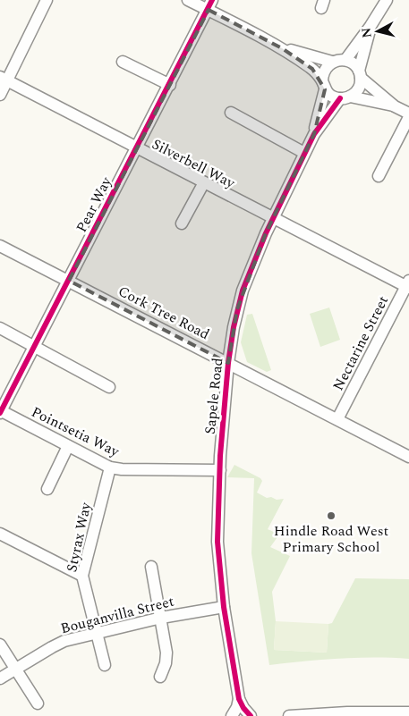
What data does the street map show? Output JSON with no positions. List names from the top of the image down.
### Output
{
  "streets": {
    "street": [
      "Silverbell Way",
      "Pear Way",
      "Cork Tree Road",
      "Nectarine Street",
      "Sapele Road",
      "Pointsetia Way",
      "Styrax Way",
      "Bouganvilla Street"
    ]
  },
  "crossings": [
    ["Silverbell Way", "Pear Way"],
    ["Silverbell Way", "Nectarine Street"],
    ["Silverbell Way", "Sapele Road"],
    ["Pear Way", "Cork Tree Road"],
    ["Pear Way", "Pointsetia Way"],
    ["Cork Tree Road", "Nectarine Street"],
    ["Cork Tree Road", "Sapele Road"],
    ["Sapele Road", "Pointsetia Way"],
    ["Sapele Road", "Bouganvilla Street"],
    ["Pointsetia Way", "Styrax Way"],
    ["Styrax Way", "Bouganvilla Street"]
  ],
  "places": ["Hindle Road West Primary School"],
  "north": "left"
}
